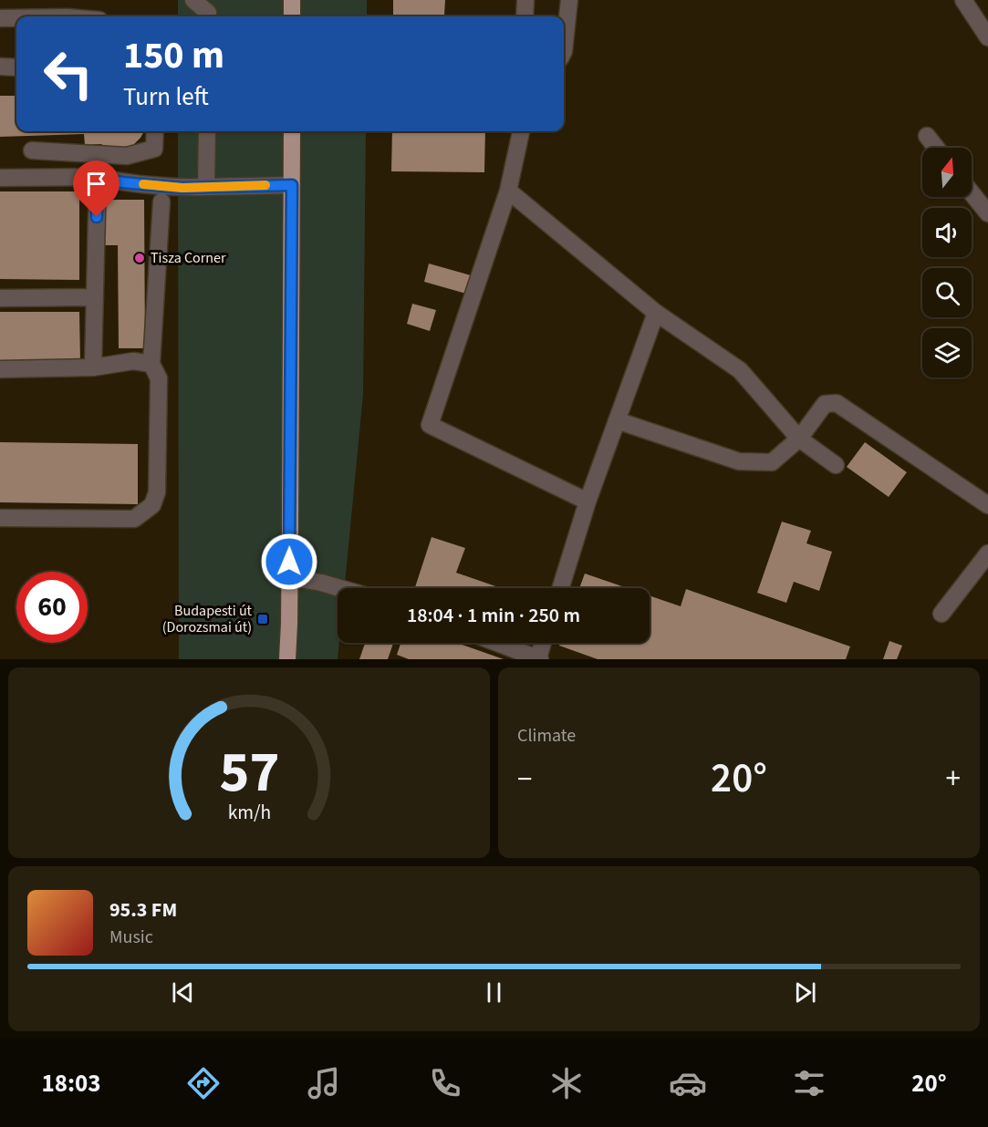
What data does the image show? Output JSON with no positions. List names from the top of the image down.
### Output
{
  "places": {
    "other": ["Tisza Corner"],
    "transit": ["Budapesti út (Dorozsmai út)"]
  },
  "north": "top",
  "page": {
    "turn": ["150 m", "Turn left"],
    "limit": "60",
    "trip": "18:04 · 1 min · 250 m",
    "tile": "Climate",
    "heat": ["−", "20°", "+"],
    "song": ["95.3 FM", "Music"],
    "tabs": ["18:03", "20°"],
    "gauge": ["57", "km/h"]
  }
}
